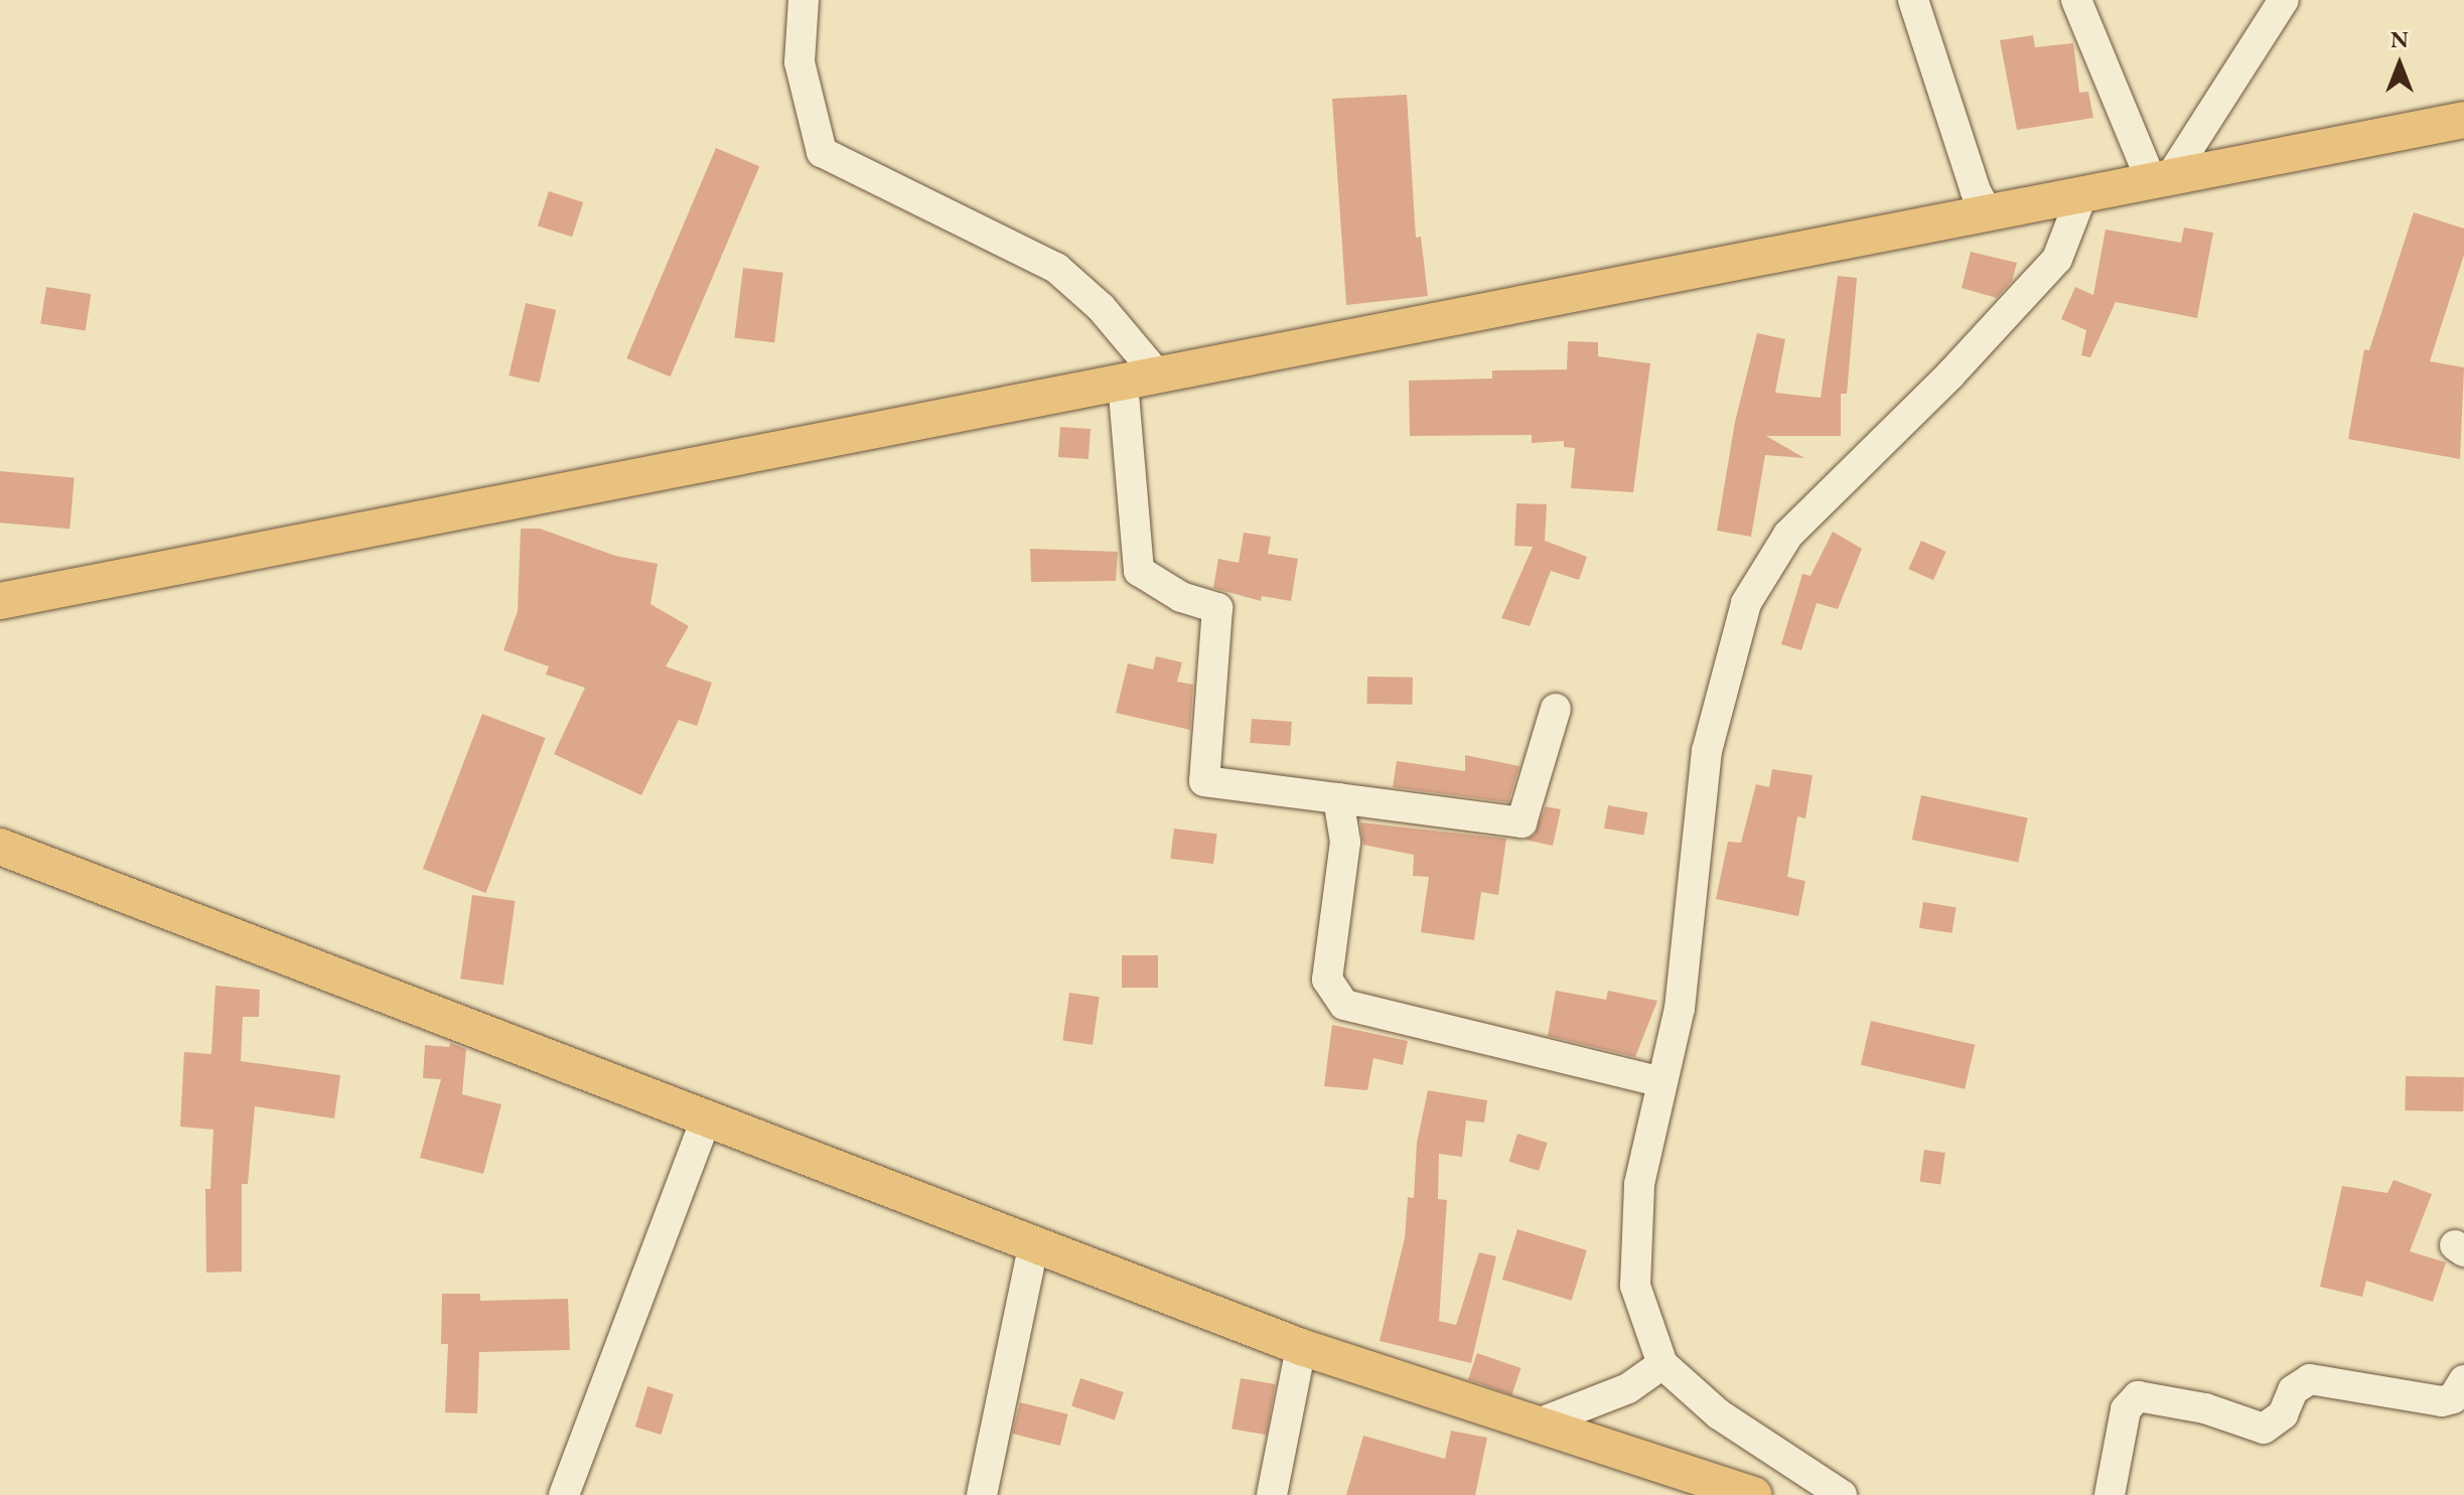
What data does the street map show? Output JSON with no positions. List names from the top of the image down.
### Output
{
  "north": "top"
}
